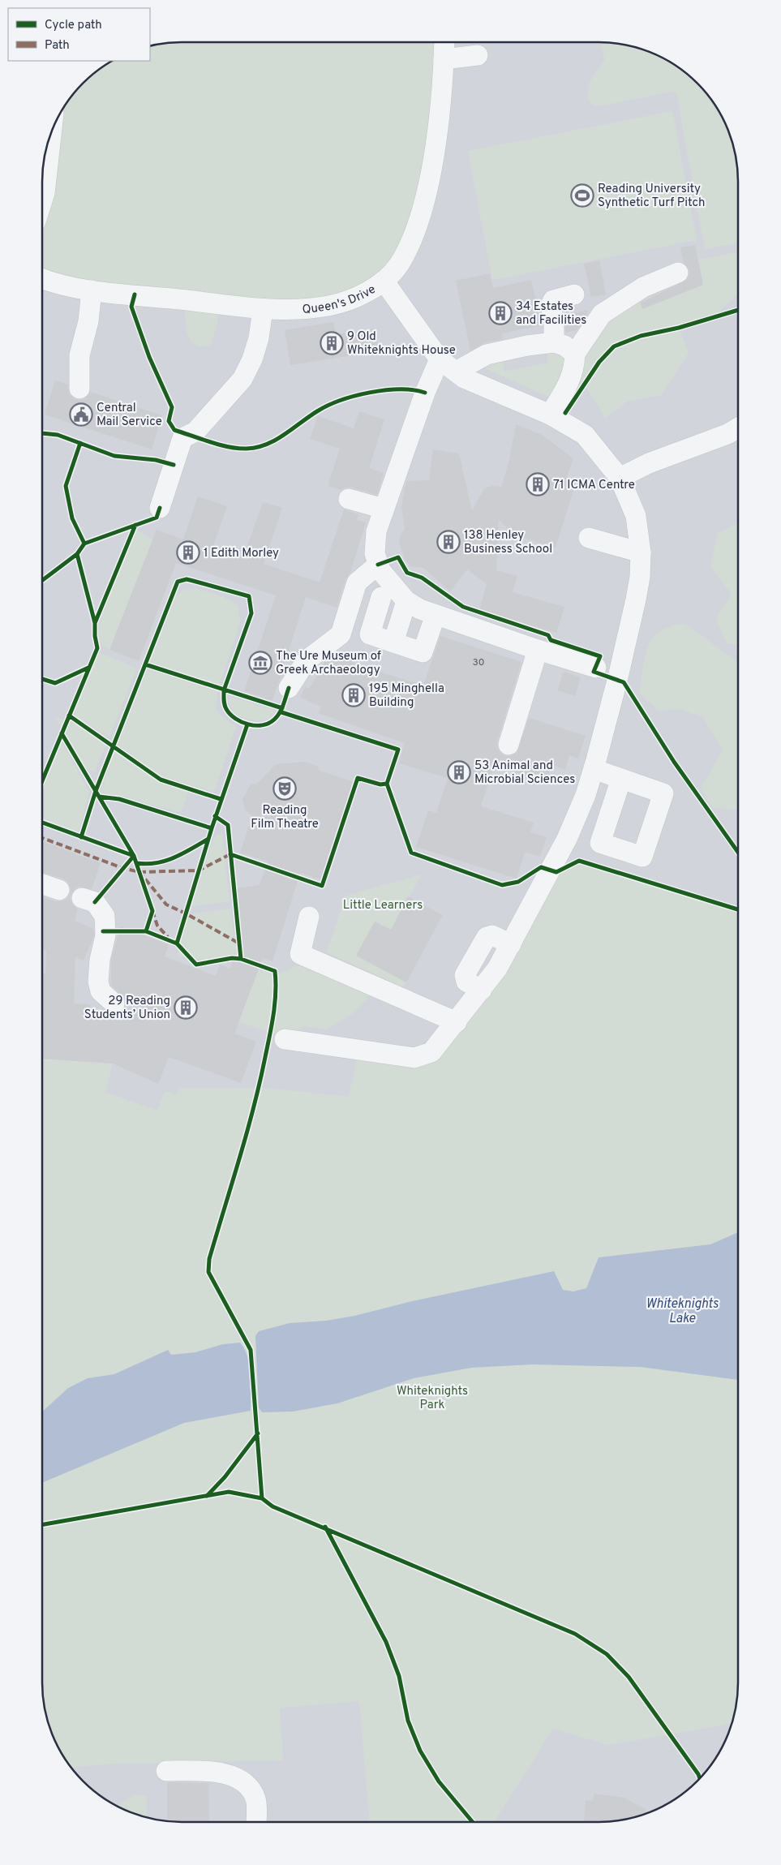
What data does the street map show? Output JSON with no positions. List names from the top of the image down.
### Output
{
  "streets": {
    "street": ["Queen's Drive"]
  },
  "water": ["Whiteknights Lake"],
  "parks": ["Little Learners", "Whiteknights Park"],
  "places": {
    "sports": ["Reading University Synthetic Turf Pitch"],
    "building": [
      "34 Estates and Facilities",
      "9 Old Whiteknights House",
      "71 ICMA Centre",
      "138 Henley Business School",
      "1 Edith Morley",
      "195 Minghella Building",
      "53 Animal and Microbial Sciences",
      "29 Reading Students’ Union"
    ],
    "public building": ["Central Mail Service"],
    "museum": ["The Ure Museum of Greek Archaeology"],
    "theatre": ["Reading Film Theatre"]
  },
  "house_numbers": ["30"],
  "legend": ["Cycle path", "Path"]
}
